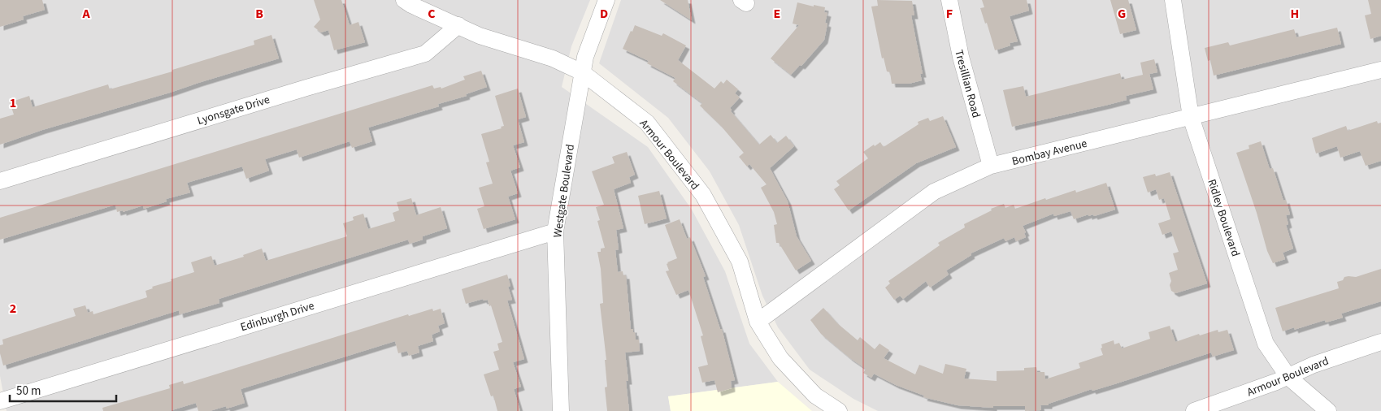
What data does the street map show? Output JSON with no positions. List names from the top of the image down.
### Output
{
  "streets": {
    "street": [
      "Tresillian Road",
      "Lyonsgate Drive",
      "Bombay Avenue",
      "Armour Boulevard",
      "Westgate Boulevard",
      "Ridley Boulevard",
      "Edinburgh Drive"
    ]
  },
  "crossings": [
    ["Tresillian Road", "Bombay Avenue"],
    ["Lyonsgate Drive", "Armour Boulevard"],
    ["Bombay Avenue", "Armour Boulevard"],
    ["Bombay Avenue", "Ridley Boulevard"],
    ["Armour Boulevard", "Westgate Boulevard"],
    ["Armour Boulevard", "Ridley Boulevard"],
    ["Westgate Boulevard", "Edinburgh Drive"]
  ],
  "scale_bar": "50 m",
  "grid": {
    "columns": [
      "A",
      "B",
      "C",
      "D",
      "E",
      "F",
      "G",
      "H"
    ],
    "rows": ["1", "2"]
  }
}
